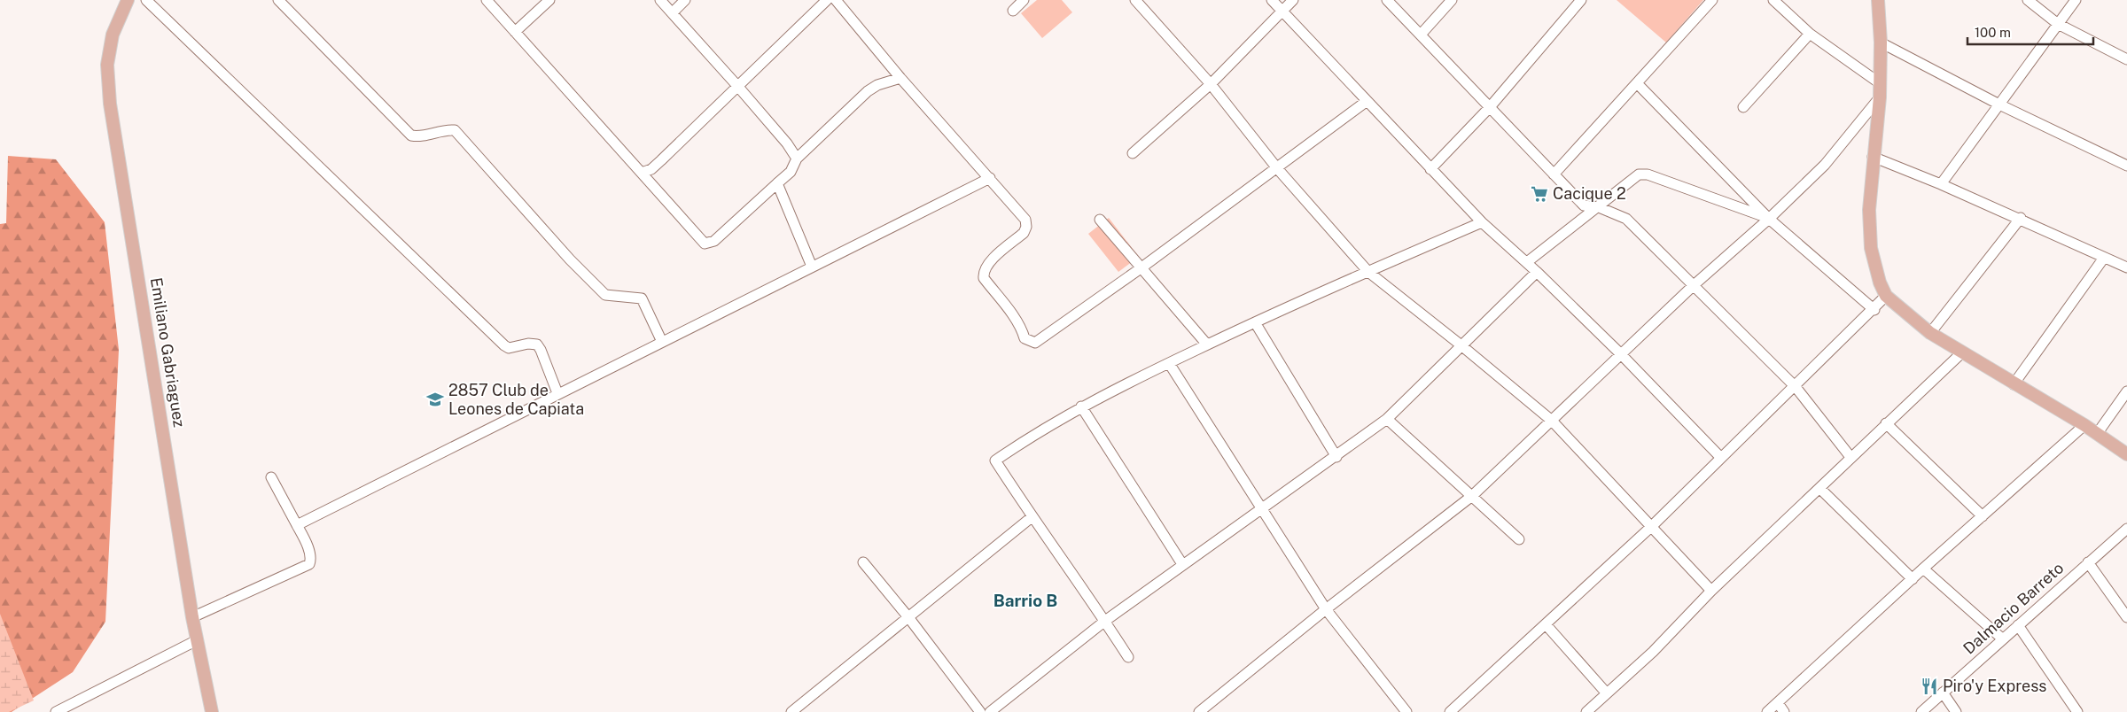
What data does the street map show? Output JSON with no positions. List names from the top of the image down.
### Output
{
  "streets": {
    "main road": ["Emiliano Gabriaguez"],
    "street": ["Dalmacio Barreto"]
  },
  "districts": ["Barrio B"],
  "places": {
    "supermarket": ["Cacique 2"],
    "school or university": ["2857 Club de Leones de Capiata"],
    "restaurant": ["Piro'y Express"]
  },
  "scale_bar": "100 m"
}
